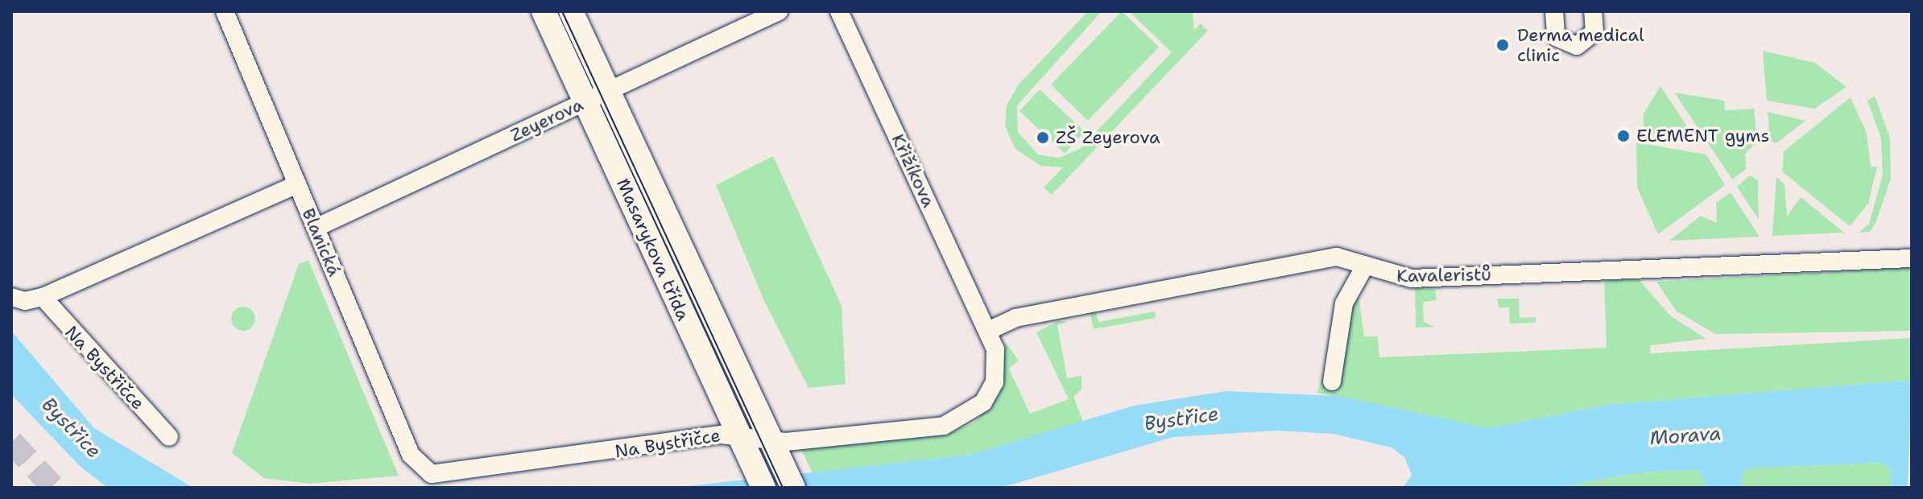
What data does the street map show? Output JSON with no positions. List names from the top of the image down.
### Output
{
  "streets": {
    "street": [
      "Zeyerova",
      "Křižíkova",
      "Blanická",
      "Masarykova třída",
      "Kavaleristů",
      "Na Bystřičce"
    ]
  },
  "crossings": [
    ["Zeyerova", "Blanická"],
    ["Zeyerova", "Masarykova třída"],
    ["Křižíkova", "Kavaleristů"],
    ["Křižíkova", "Na Bystřičce"],
    ["Blanická", "Na Bystřičce"],
    ["Masarykova třída", "Na Bystřičce"],
    ["Kavaleristů", "Na Bystřičce"]
  ],
  "water": ["Bystřice", "Morava"],
  "places": ["Derma medical clinic", "ELEMENT gyms", "ZŠ Zeyerova"]
}
